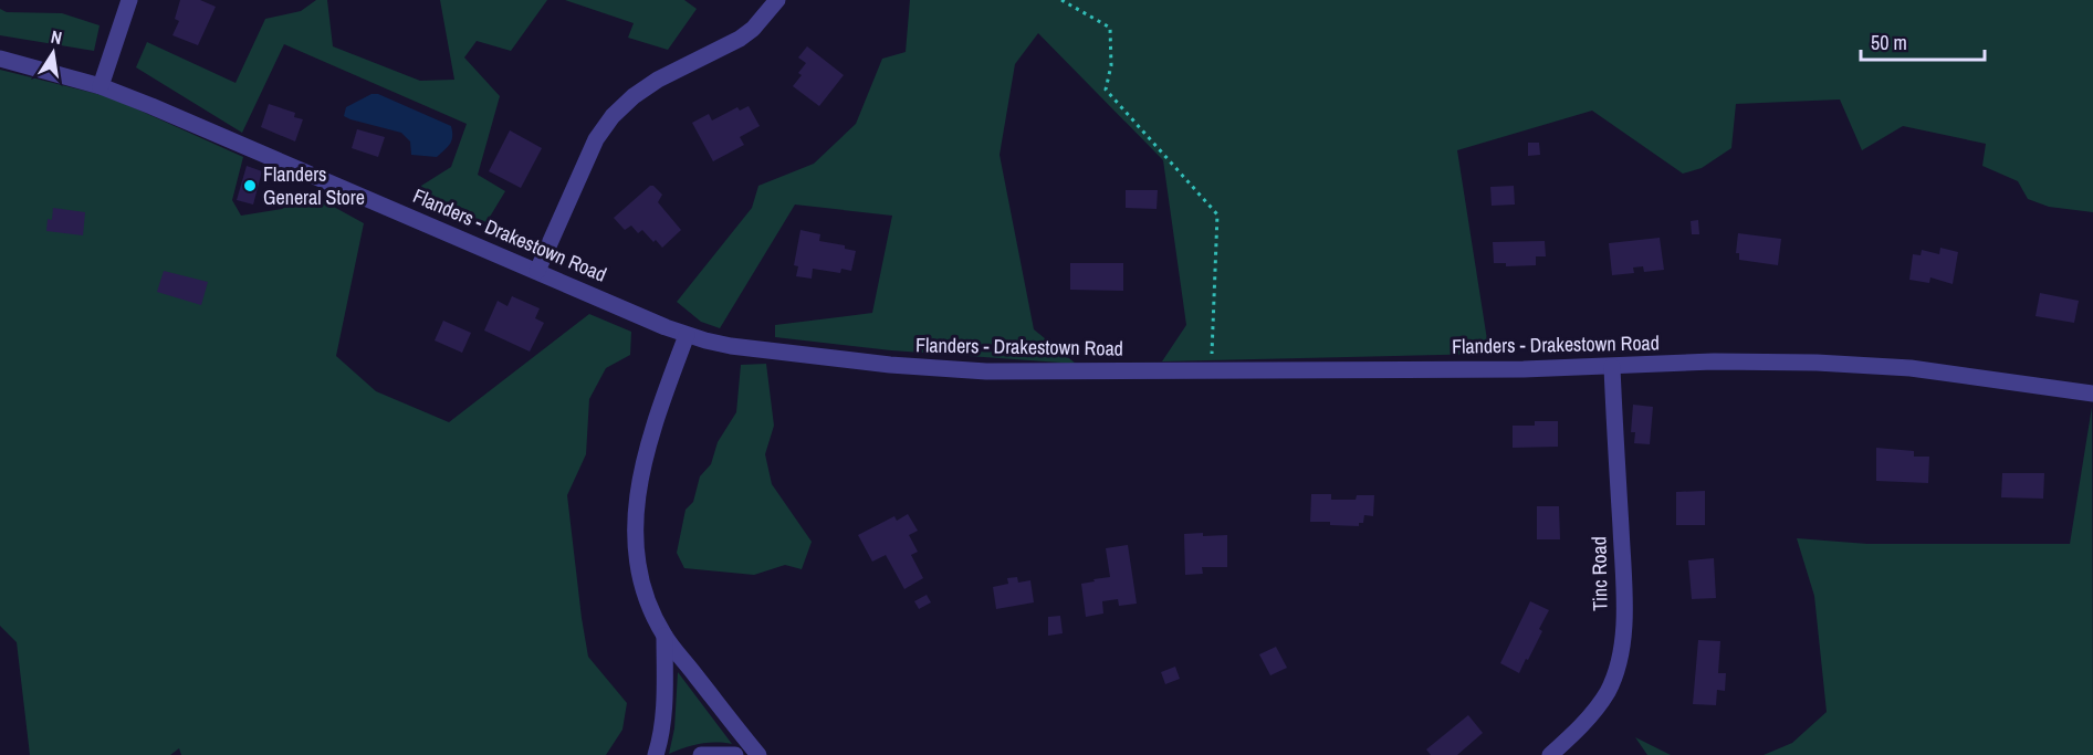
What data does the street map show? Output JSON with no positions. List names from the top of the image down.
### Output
{
  "streets": {
    "street": ["Flanders - Drakestown Road", "Tinc Road"]
  },
  "crossings": [
    ["Flanders - Drakestown Road", "Tinc Road"]
  ],
  "places": ["Flanders General Store"],
  "scale_bar": "50 m",
  "north": "top"
}
